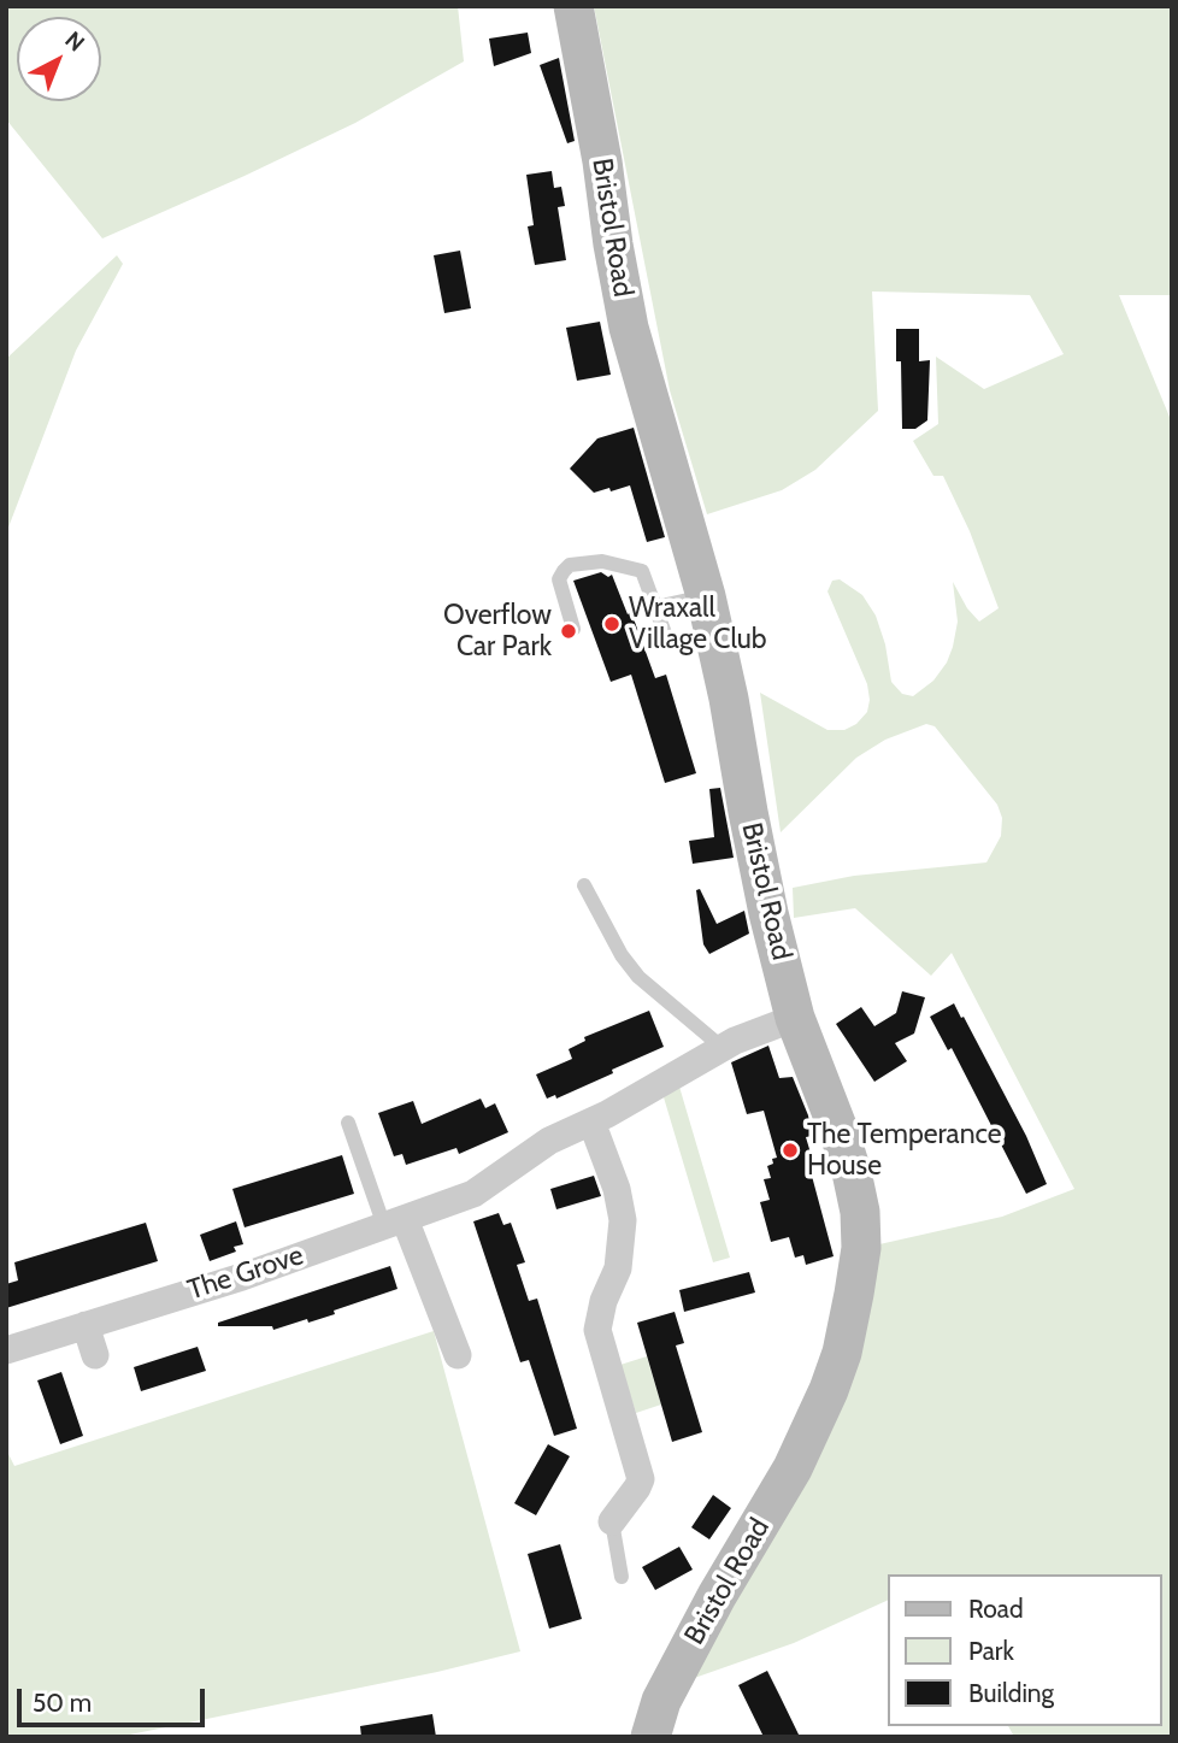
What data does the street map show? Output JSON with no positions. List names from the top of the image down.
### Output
{
  "streets": {
    "main road": ["Bristol Road"],
    "street": ["The Grove"]
  },
  "crossings": [
    ["Bristol Road", "The Grove"]
  ],
  "places": ["Wraxall Village Club", "Overflow Car Park", "The Temperance House"],
  "legend": ["Road", "Park", "Building"],
  "scale_bar": "50 m",
  "north": "top right"
}
